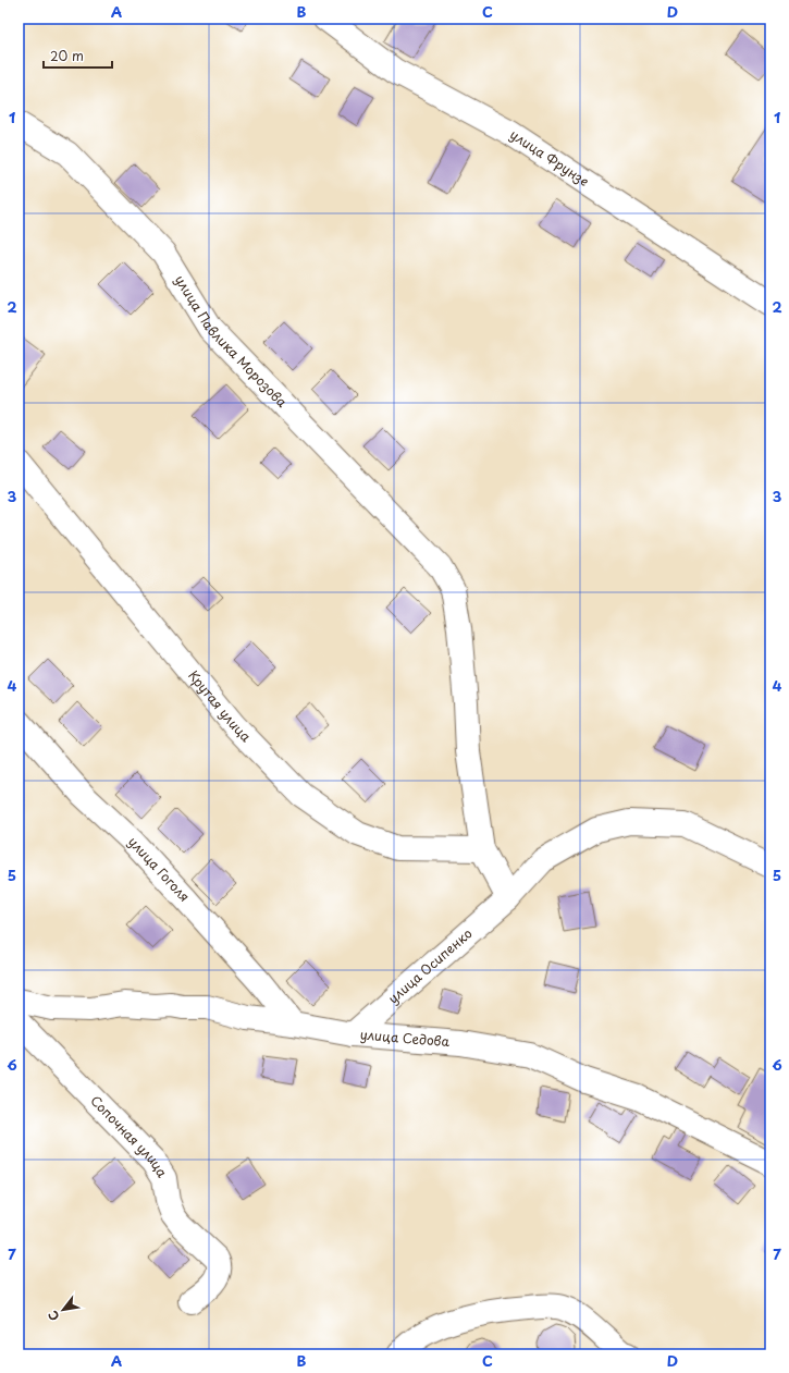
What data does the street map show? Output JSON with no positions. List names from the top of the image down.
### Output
{
  "streets": {
    "street": [
      "улица Фрунзе",
      "улица Павлика Морозова",
      "Крутая улица",
      "улица Гоголя",
      "улица Осипенко",
      "улица Седова",
      "Сопочная улица"
    ]
  },
  "crossings": [
    ["улица Павлика Морозова", "Крутая улица"],
    ["улица Гоголя", "улица Седова"],
    ["улица Осипенко", "улица Седова"]
  ],
  "scale_bar": "20 m",
  "north": "bottom left",
  "grid": {
    "columns": [
      "A",
      "B",
      "C",
      "D"
    ],
    "rows": [
      "1",
      "2",
      "3",
      "4",
      "5",
      "6",
      "7"
    ]
  }
}
